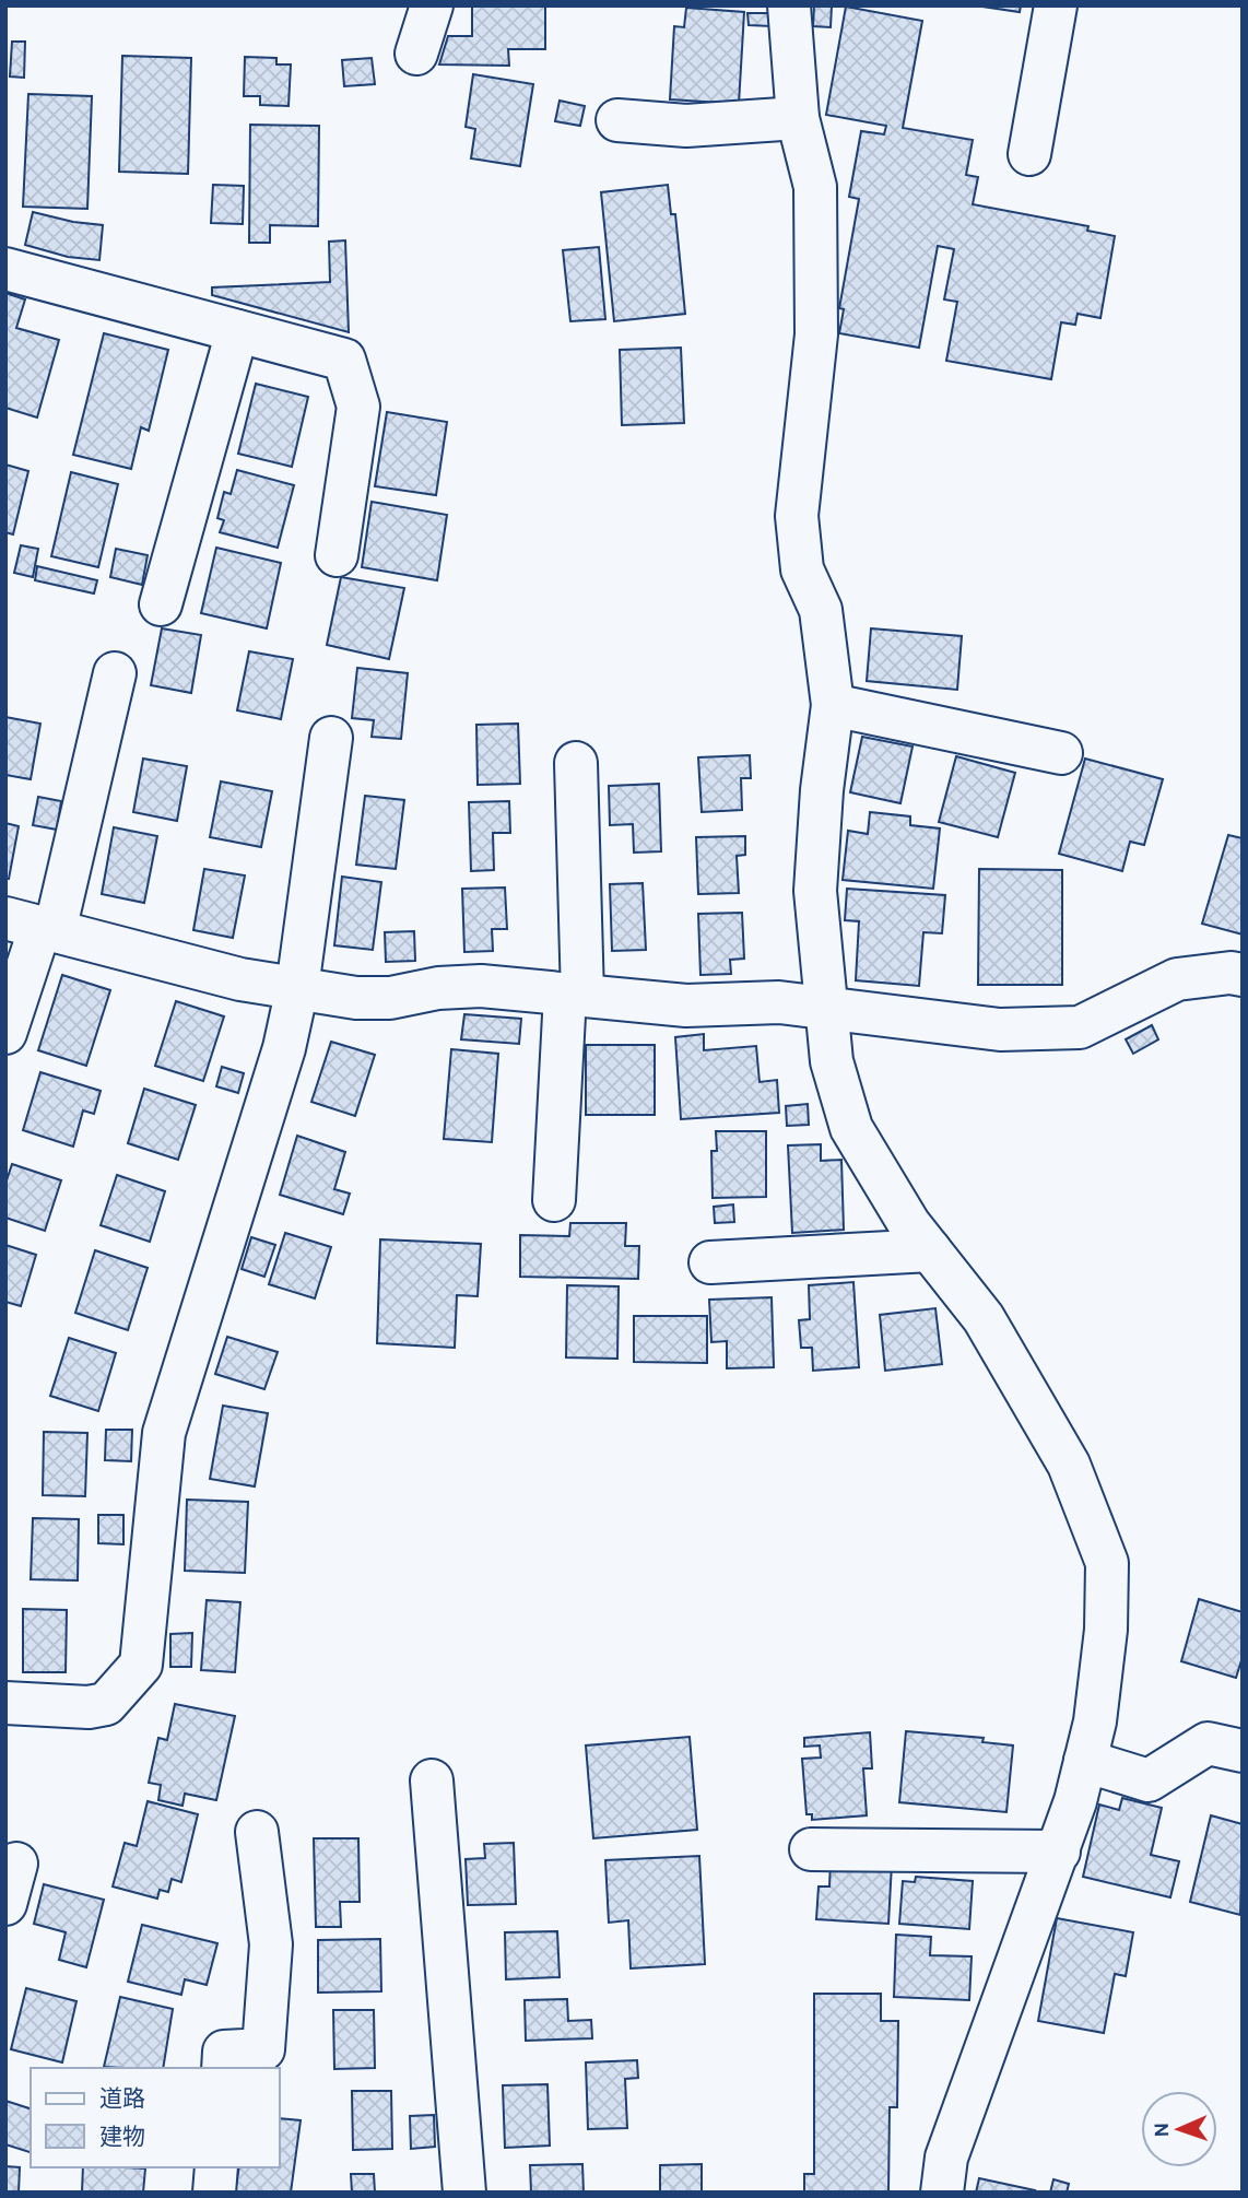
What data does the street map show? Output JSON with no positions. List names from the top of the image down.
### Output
{
  "legend": ["道路", "建物"],
  "north": "left"
}
